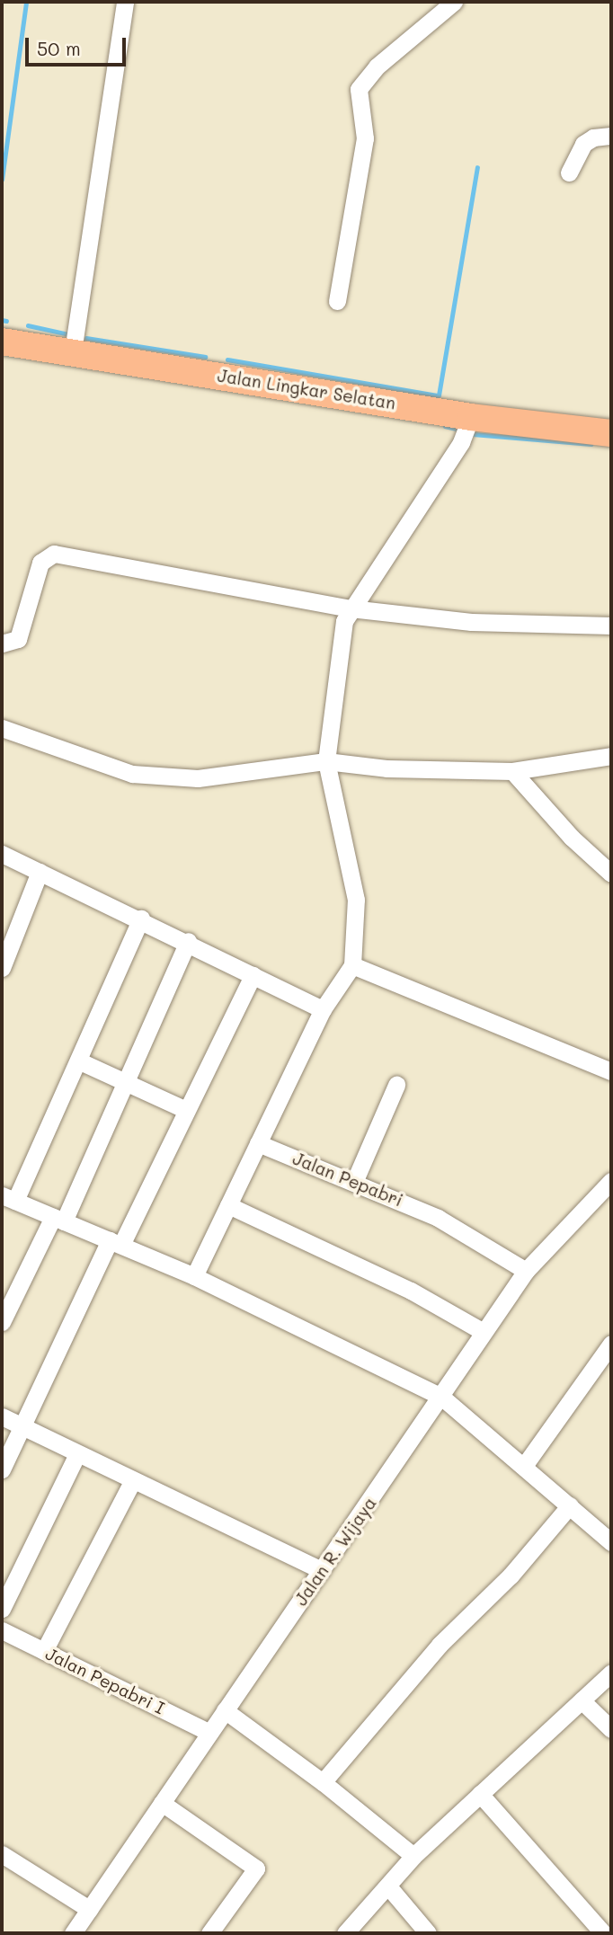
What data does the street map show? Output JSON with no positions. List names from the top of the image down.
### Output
{
  "streets": {
    "highway": ["Jalan Lingkar Selatan"],
    "street": ["Jalan Pepabri", "Jalan R. Wijaya", "Jalan Pepabri I"]
  },
  "crossings": [
    ["Jalan Pepabri", "Jalan R. Wijaya"],
    ["Jalan R. Wijaya", "Jalan Pepabri I"]
  ],
  "scale_bar": "50 m"
}
